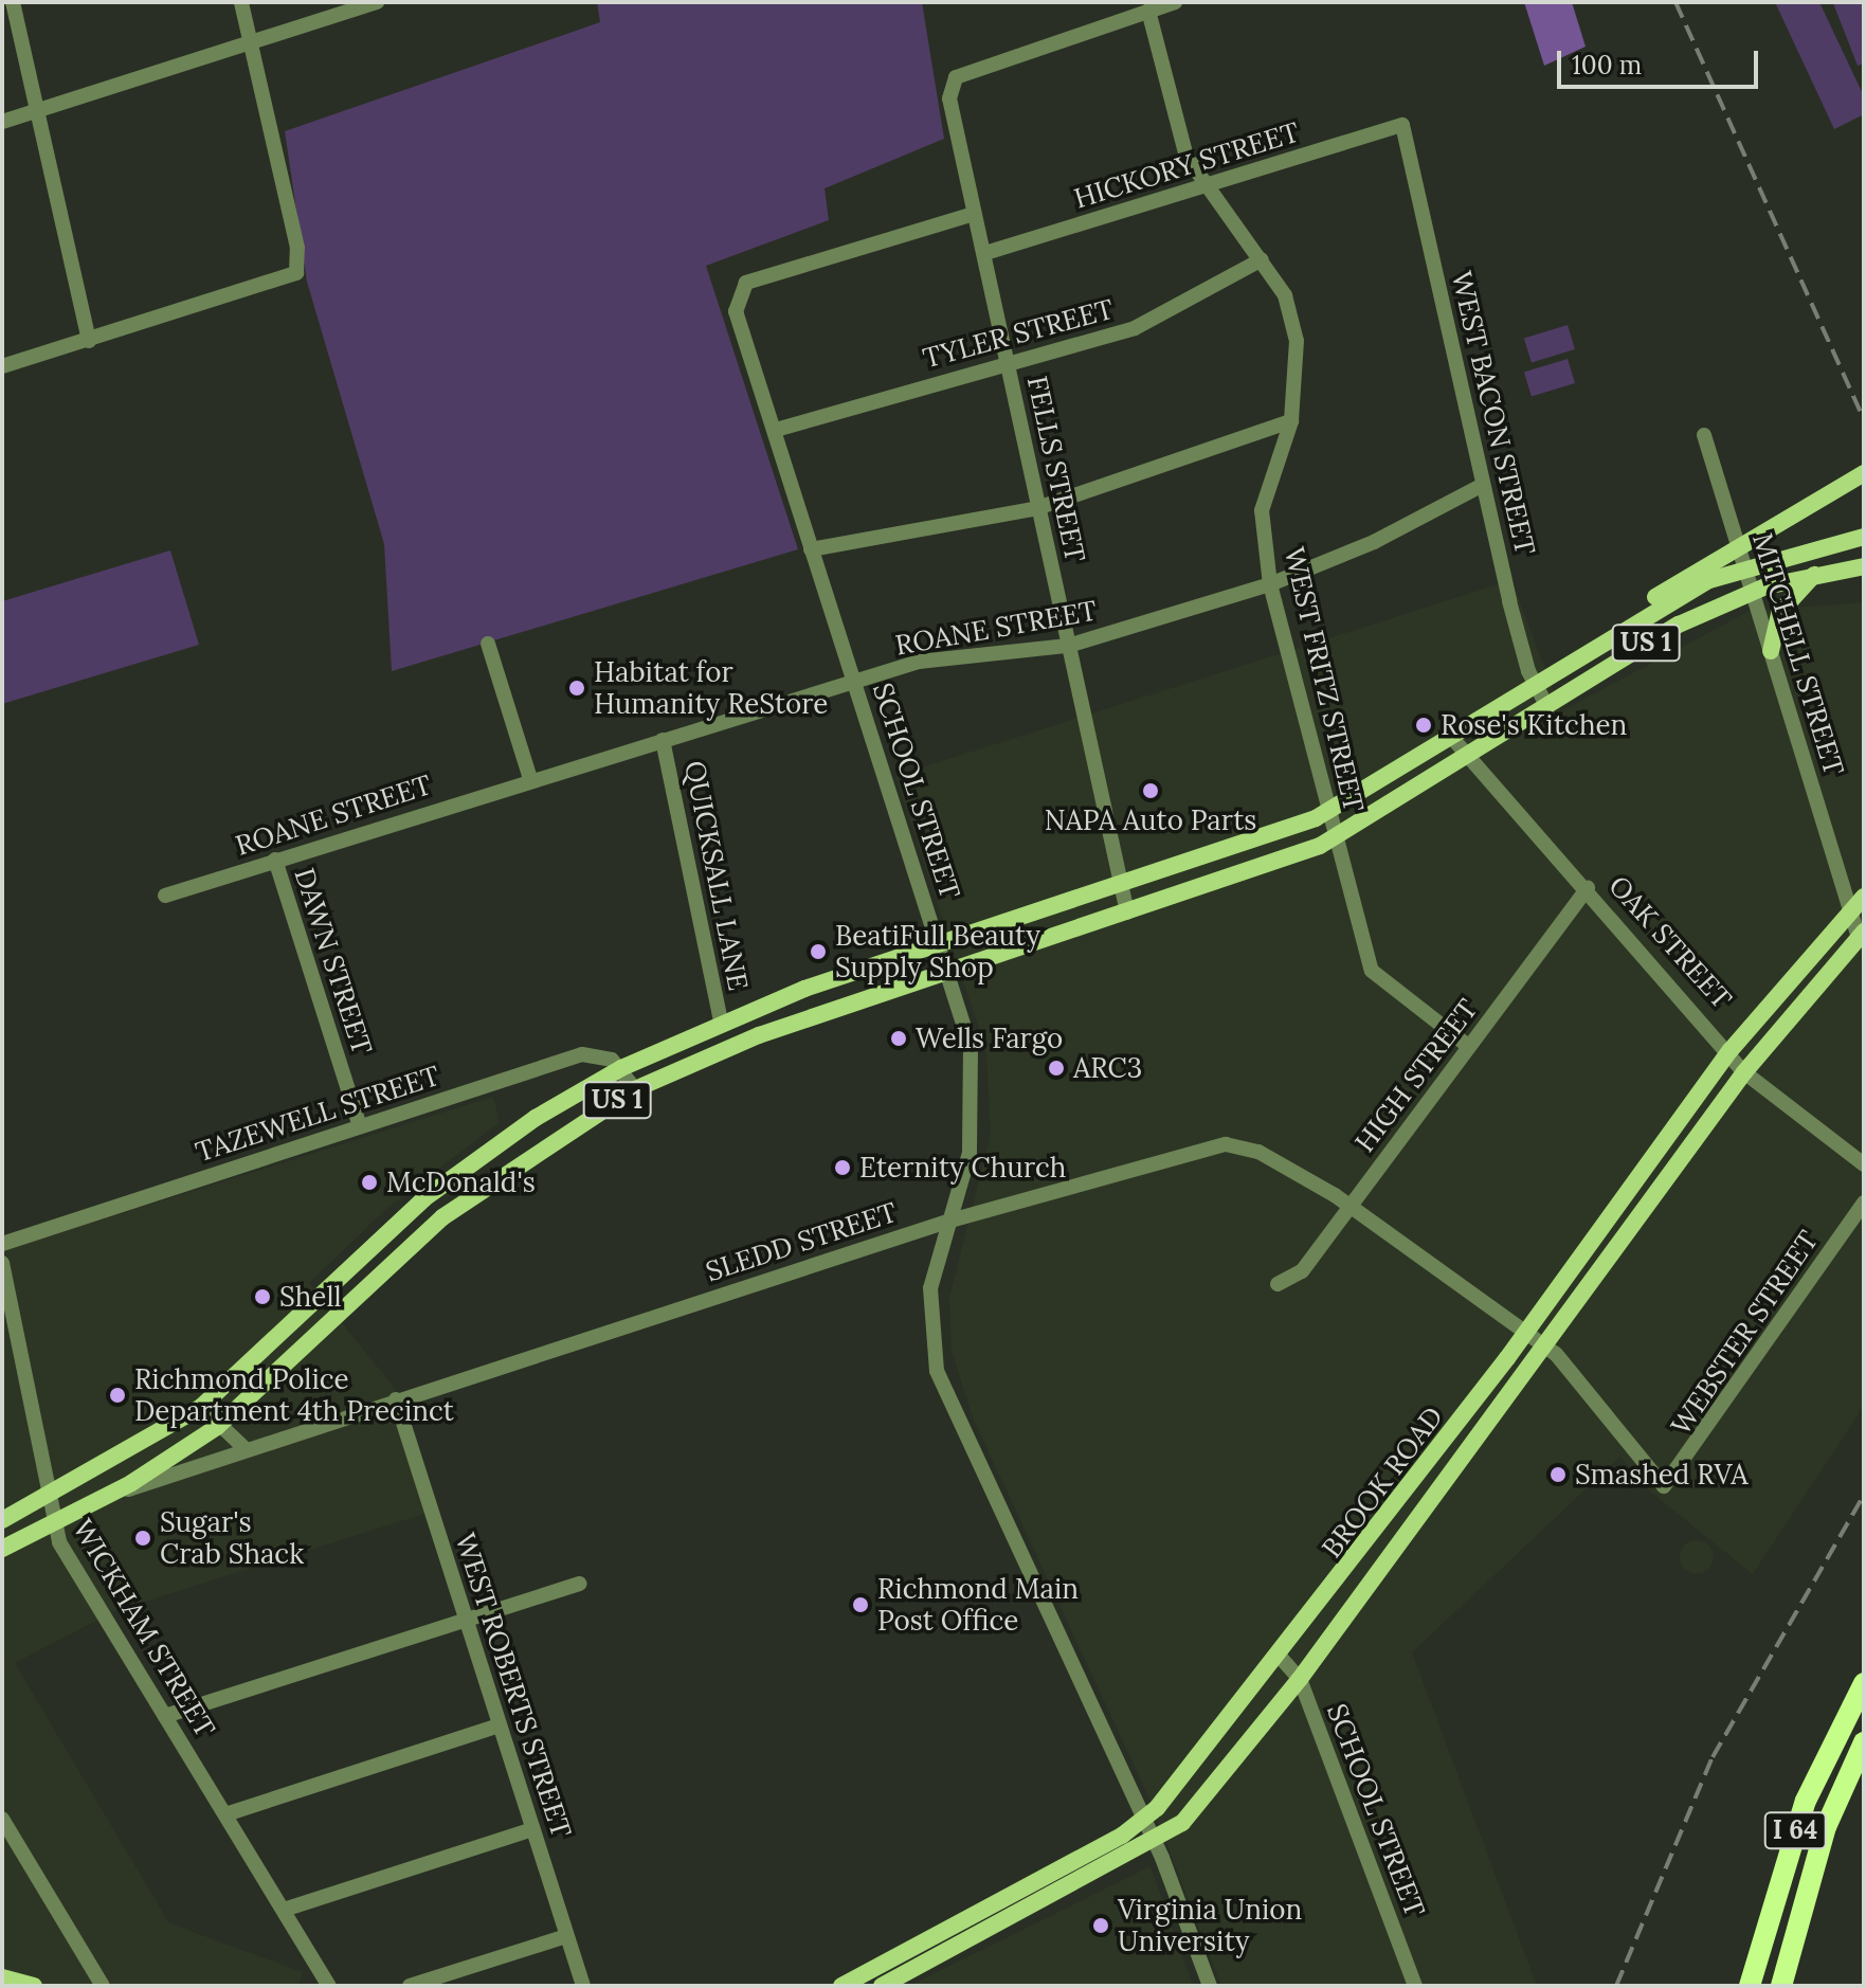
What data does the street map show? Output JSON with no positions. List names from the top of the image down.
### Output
{
  "streets": {
    "highway": ["I 64"],
    "main road": ["US 1", "BROOK ROAD"],
    "street": [
      "HICKORY STREET",
      "TYLER STREET",
      "WEST BACON STREET",
      "FELLS STREET",
      "ROANE STREET",
      "MITCHELL STREET",
      "WEST FRITZ STREET",
      "SCHOOL STREET",
      "QUICKSALL LANE",
      "OAK STREET",
      "DAWN STREET",
      "HIGH STREET",
      "TAZEWELL STREET",
      "SLEDD STREET",
      "WEBSTER STREET",
      "WICKHAM STREET",
      "WEST ROBERTS STREET"
    ]
  },
  "crossings": [
    ["HICKORY STREET", "WEST BACON STREET"],
    ["HICKORY STREET", "FELLS STREET"],
    ["HICKORY STREET", "WEST FRITZ STREET"],
    ["TYLER STREET", "FELLS STREET"],
    ["TYLER STREET", "WEST FRITZ STREET"],
    ["TYLER STREET", "SCHOOL STREET"],
    ["WEST BACON STREET", "ROANE STREET"],
    ["WEST BACON STREET", "US 1"],
    ["FELLS STREET", "ROANE STREET"],
    ["FELLS STREET", "US 1"],
    ["FELLS STREET", "WEST FRITZ STREET"],
    ["FELLS STREET", "SCHOOL STREET"],
    ["ROANE STREET", "WEST FRITZ STREET"],
    ["ROANE STREET", "SCHOOL STREET"],
    ["ROANE STREET", "QUICKSALL LANE"],
    ["ROANE STREET", "DAWN STREET"],
    ["US 1", "MITCHELL STREET"],
    ["US 1", "WEST FRITZ STREET"],
    ["US 1", "SCHOOL STREET"],
    ["US 1", "QUICKSALL LANE"],
    ["US 1", "OAK STREET"],
    ["US 1", "TAZEWELL STREET"],
    ["US 1", "SLEDD STREET"],
    ["US 1", "WICKHAM STREET"],
    ["MITCHELL STREET", "BROOK ROAD"],
    ["WEST FRITZ STREET", "HIGH STREET"],
    ["SCHOOL STREET", "SLEDD STREET"],
    ["SCHOOL STREET", "BROOK ROAD"],
    ["OAK STREET", "HIGH STREET"],
    ["OAK STREET", "BROOK ROAD"],
    ["DAWN STREET", "TAZEWELL STREET"],
    ["HIGH STREET", "SLEDD STREET"],
    ["SLEDD STREET", "WEBSTER STREET"],
    ["SLEDD STREET", "BROOK ROAD"],
    ["SLEDD STREET", "WEST ROBERTS STREET"]
  ],
  "places": [
    "Habitat for Humanity ReStore",
    "Rose's Kitchen",
    "NAPA Auto Parts",
    "BeatiFull Beauty Supply Shop",
    "Wells Fargo",
    "ARC3",
    "Eternity Church",
    "McDonald's",
    "Shell",
    "Richmond Police Department 4th Precinct",
    "Smashed RVA",
    "Sugar's Crab Shack",
    "Richmond Main Post Office",
    "Virginia Union University"
  ],
  "scale_bar": "100 m"
}
